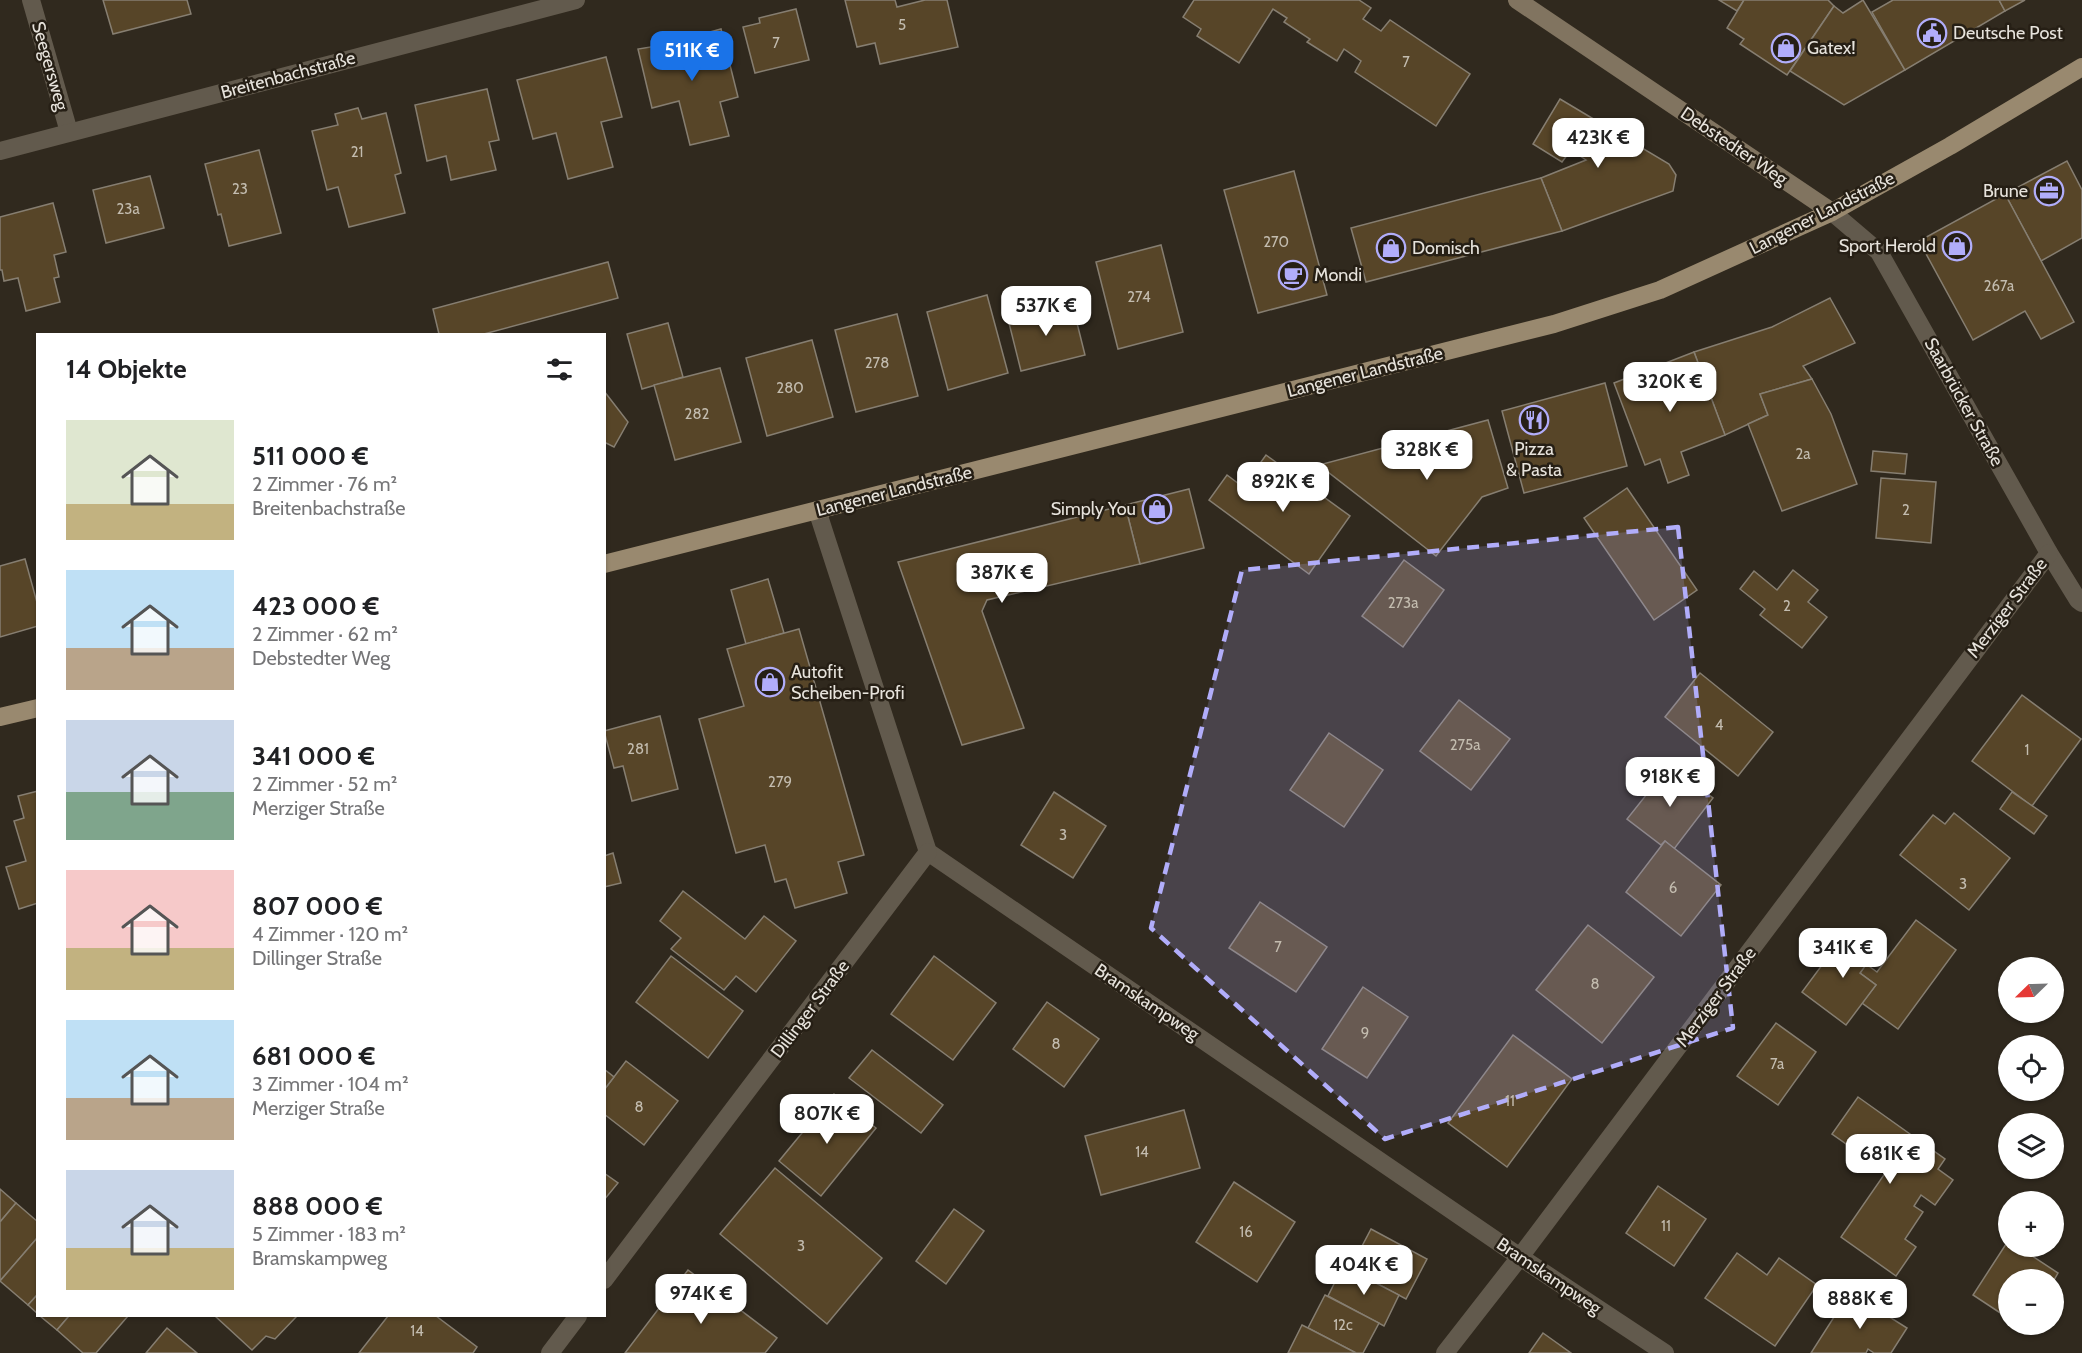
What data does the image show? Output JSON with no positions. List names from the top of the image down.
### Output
{
  "streets": {
    "main road": ["Langener Landstraße"],
    "street": [
      "Seegersweg",
      "Breitenbachstraße",
      "Debstedter Weg",
      "Saarbrücker Straße",
      "Merziger Straße",
      "Bramskampweg",
      "Dillinger Straße"
    ]
  },
  "crossings": [
    ["Seegersweg", "Breitenbachstraße"],
    ["Debstedter Weg", "Langener Landstraße"],
    ["Debstedter Weg", "Saarbrücker Straße"],
    ["Langener Landstraße", "Saarbrücker Straße"],
    ["Saarbrücker Straße", "Merziger Straße"],
    ["Merziger Straße", "Bramskampweg"],
    ["Bramskampweg", "Dillinger Straße"]
  ],
  "places": {
    "public building": ["Deutsche Post"],
    "shop": [
      "Gatex!",
      "Sport Herold",
      "Domisch",
      "Simply You",
      "Autofit Scheiben-Profi"
    ],
    "office": ["Brune"],
    "cafe": ["Mondi"],
    "restaurant": ["Pizza & Pasta"]
  },
  "house_numbers": [
    "5",
    "7",
    "7",
    "21",
    "23",
    "23a",
    "270",
    "267a",
    "274",
    "278",
    "280",
    "282",
    "2a",
    "2",
    "273a",
    "2",
    "4",
    "275a",
    "281",
    "1",
    "279",
    "3",
    "3",
    "6",
    "7",
    "8",
    "9",
    "8",
    "7a",
    "11",
    "8",
    "14",
    "11",
    "16",
    "3",
    "12c",
    "14"
  ],
  "north": "bottom left",
  "page": {
    "price": [
      "511K €",
      "423K €",
      "537K €",
      "320K €",
      "328K €",
      "892K €",
      "387K €",
      "918K €",
      "341K €",
      "807K €",
      "681K €",
      "404K €",
      "974K €",
      "888K €"
    ],
    "heading": "14 Objekte",
    "list": [
      {
        "name": "511 000 €",
        "note": "2 Zimmer · 76 m² · Breitenbachstraße"
      },
      {
        "name": "423 000 €",
        "note": "2 Zimmer · 62 m² · Debstedter Weg"
      },
      {
        "name": "341 000 €",
        "note": "2 Zimmer · 52 m² · Merziger Straße"
      },
      {
        "name": "807 000 €",
        "note": "4 Zimmer · 120 m² · Dillinger Straße"
      },
      {
        "name": "681 000 €",
        "note": "3 Zimmer · 104 m² · Merziger Straße"
      },
      {
        "name": "888 000 €",
        "note": "5 Zimmer · 183 m² · Bramskampweg"
      }
    ],
    "map_buttons": ["+", "−"]
  }
}
